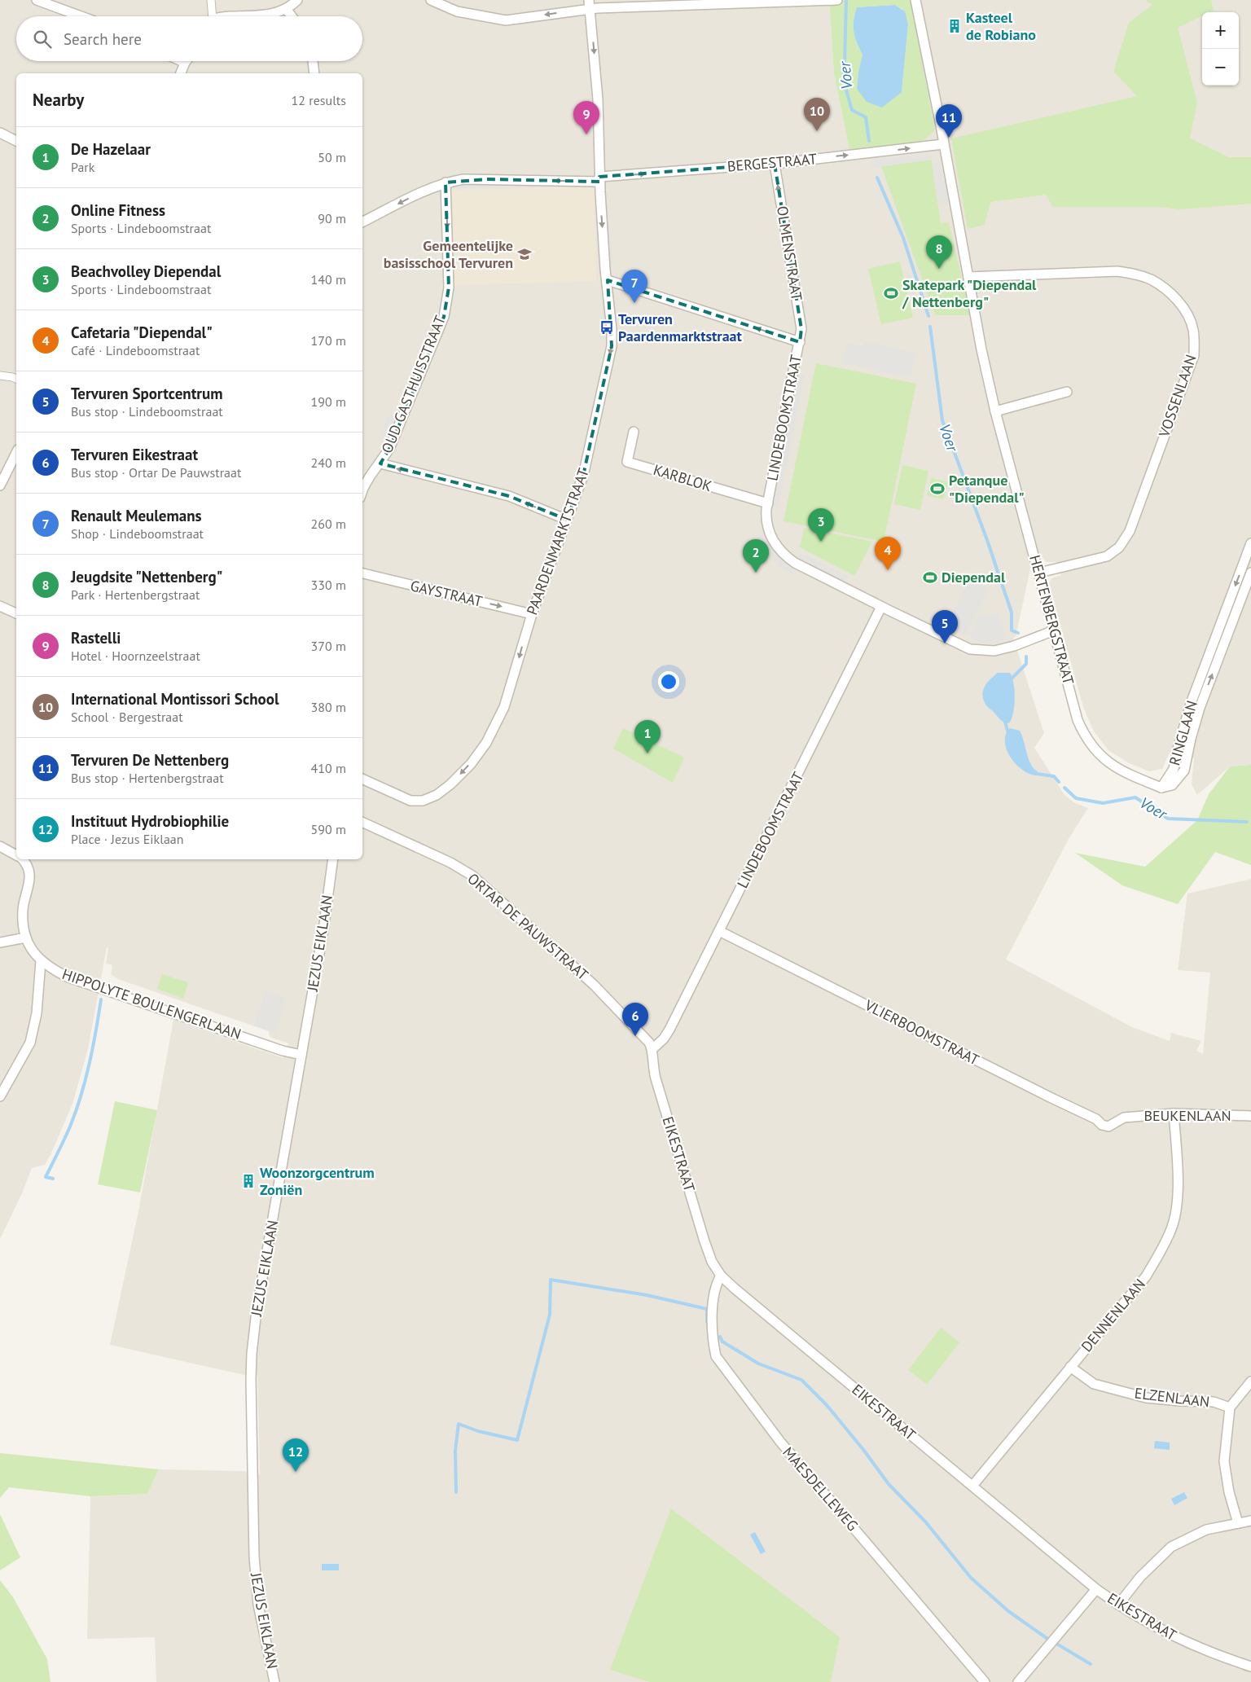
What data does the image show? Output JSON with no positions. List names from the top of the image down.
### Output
{
  "streets": {
    "street": [
      "BERGESTRAAT",
      "OLMENSTRAAT",
      "OUD GASTHUISSTRAAT",
      "VOSSENLAAN",
      "LINDEBOOMSTRAAT",
      "KARBLOK",
      "PAARDENMARKTSTRAAT",
      "GAYSTRAAT",
      "HERTENBERGSTRAAT",
      "RINGLAAN",
      "ORTAR DE PAUWSTRAAT",
      "JEZUS EIKLAAN",
      "HIPPOLYTE BOULENGERLAAN",
      "VLIERBOOMSTRAAT",
      "BEUKENLAAN",
      "EIKESTRAAT",
      "DENNENLAAN",
      "ELZENLAAN",
      "MAESDELLEWEG"
    ]
  },
  "crossings": [
    ["BERGESTRAAT", "OLMENSTRAAT"],
    ["BERGESTRAAT", "OUD GASTHUISSTRAAT"],
    ["BERGESTRAAT", "PAARDENMARKTSTRAAT"],
    ["BERGESTRAAT", "HERTENBERGSTRAAT"],
    ["OLMENSTRAAT", "LINDEBOOMSTRAAT"],
    ["VOSSENLAAN", "HERTENBERGSTRAAT"],
    ["LINDEBOOMSTRAAT", "KARBLOK"],
    ["LINDEBOOMSTRAAT", "PAARDENMARKTSTRAAT"],
    ["LINDEBOOMSTRAAT", "HERTENBERGSTRAAT"],
    ["LINDEBOOMSTRAAT", "ORTAR DE PAUWSTRAAT"],
    ["LINDEBOOMSTRAAT", "VLIERBOOMSTRAAT"],
    ["LINDEBOOMSTRAAT", "EIKESTRAAT"],
    ["PAARDENMARKTSTRAAT", "GAYSTRAAT"],
    ["HERTENBERGSTRAAT", "RINGLAAN"],
    ["ORTAR DE PAUWSTRAAT", "EIKESTRAAT"],
    ["JEZUS EIKLAAN", "HIPPOLYTE BOULENGERLAAN"],
    ["VLIERBOOMSTRAAT", "BEUKENLAAN"],
    ["BEUKENLAAN", "DENNENLAAN"],
    ["EIKESTRAAT", "DENNENLAAN"],
    ["EIKESTRAAT", "MAESDELLEWEG"],
    ["DENNENLAAN", "ELZENLAAN"]
  ],
  "one_way": [
    "OLMENSTRAAT",
    "OUD GASTHUISSTRAAT",
    "PAARDENMARKTSTRAAT",
    "GAYSTRAAT"
  ],
  "water": ["Voer"],
  "places": {
    "building": ["Kasteel de Robiano", "Woonzorgcentrum Zoniën"],
    "school or university": ["Gemeentelijke basisschool Tervuren"],
    "sports": ["Skatepark \"Diependal / Nettenberg\"", "Petanque \"Diependal\"", "Diependal"],
    "bus stop": ["Tervuren Paardenmarktstraat"]
  },
  "page": {
    "map_buttons": ["+", "−"],
    "search": "Search here",
    "heading": ["Nearby", "12 results"],
    "pins": [
      "10",
      "9",
      "11",
      "8",
      "7",
      "3",
      "4",
      "2",
      "5",
      "1",
      "6",
      "12"
    ],
    "list": [
      {
        "mark": "1",
        "name": "De Hazelaar",
        "note": "Park",
        "value": "50 m"
      },
      {
        "mark": "2",
        "name": "Online Fitness",
        "note": "Sports · Lindeboomstraat",
        "value": "90 m"
      },
      {
        "mark": "3",
        "name": "Beachvolley Diependal",
        "note": "Sports · Lindeboomstraat",
        "value": "140 m"
      },
      {
        "mark": "4",
        "name": "Cafetaria \"Diependal\"",
        "note": "Café · Lindeboomstraat",
        "value": "170 m"
      },
      {
        "mark": "5",
        "name": "Tervuren Sportcentrum",
        "note": "Bus stop · Lindeboomstraat",
        "value": "190 m"
      },
      {
        "mark": "6",
        "name": "Tervuren Eikestraat",
        "note": "Bus stop · Ortar De Pauwstraat",
        "value": "240 m"
      },
      {
        "mark": "7",
        "name": "Renault Meulemans",
        "note": "Shop · Lindeboomstraat",
        "value": "260 m"
      },
      {
        "mark": "8",
        "name": "Jeugdsite \"Nettenberg\"",
        "note": "Park · Hertenbergstraat",
        "value": "330 m"
      },
      {
        "mark": "9",
        "name": "Rastelli",
        "note": "Hotel · Hoornzeelstraat",
        "value": "370 m"
      },
      {
        "mark": "10",
        "name": "International Montissori School",
        "note": "School · Bergestraat",
        "value": "380 m"
      },
      {
        "mark": "11",
        "name": "Tervuren De Nettenberg",
        "note": "Bus stop · Hertenbergstraat",
        "value": "410 m"
      },
      {
        "mark": "12",
        "name": "Instituut Hydrobiophilie",
        "note": "Place · Jezus Eiklaan",
        "value": "590 m"
      }
    ]
  }
}
